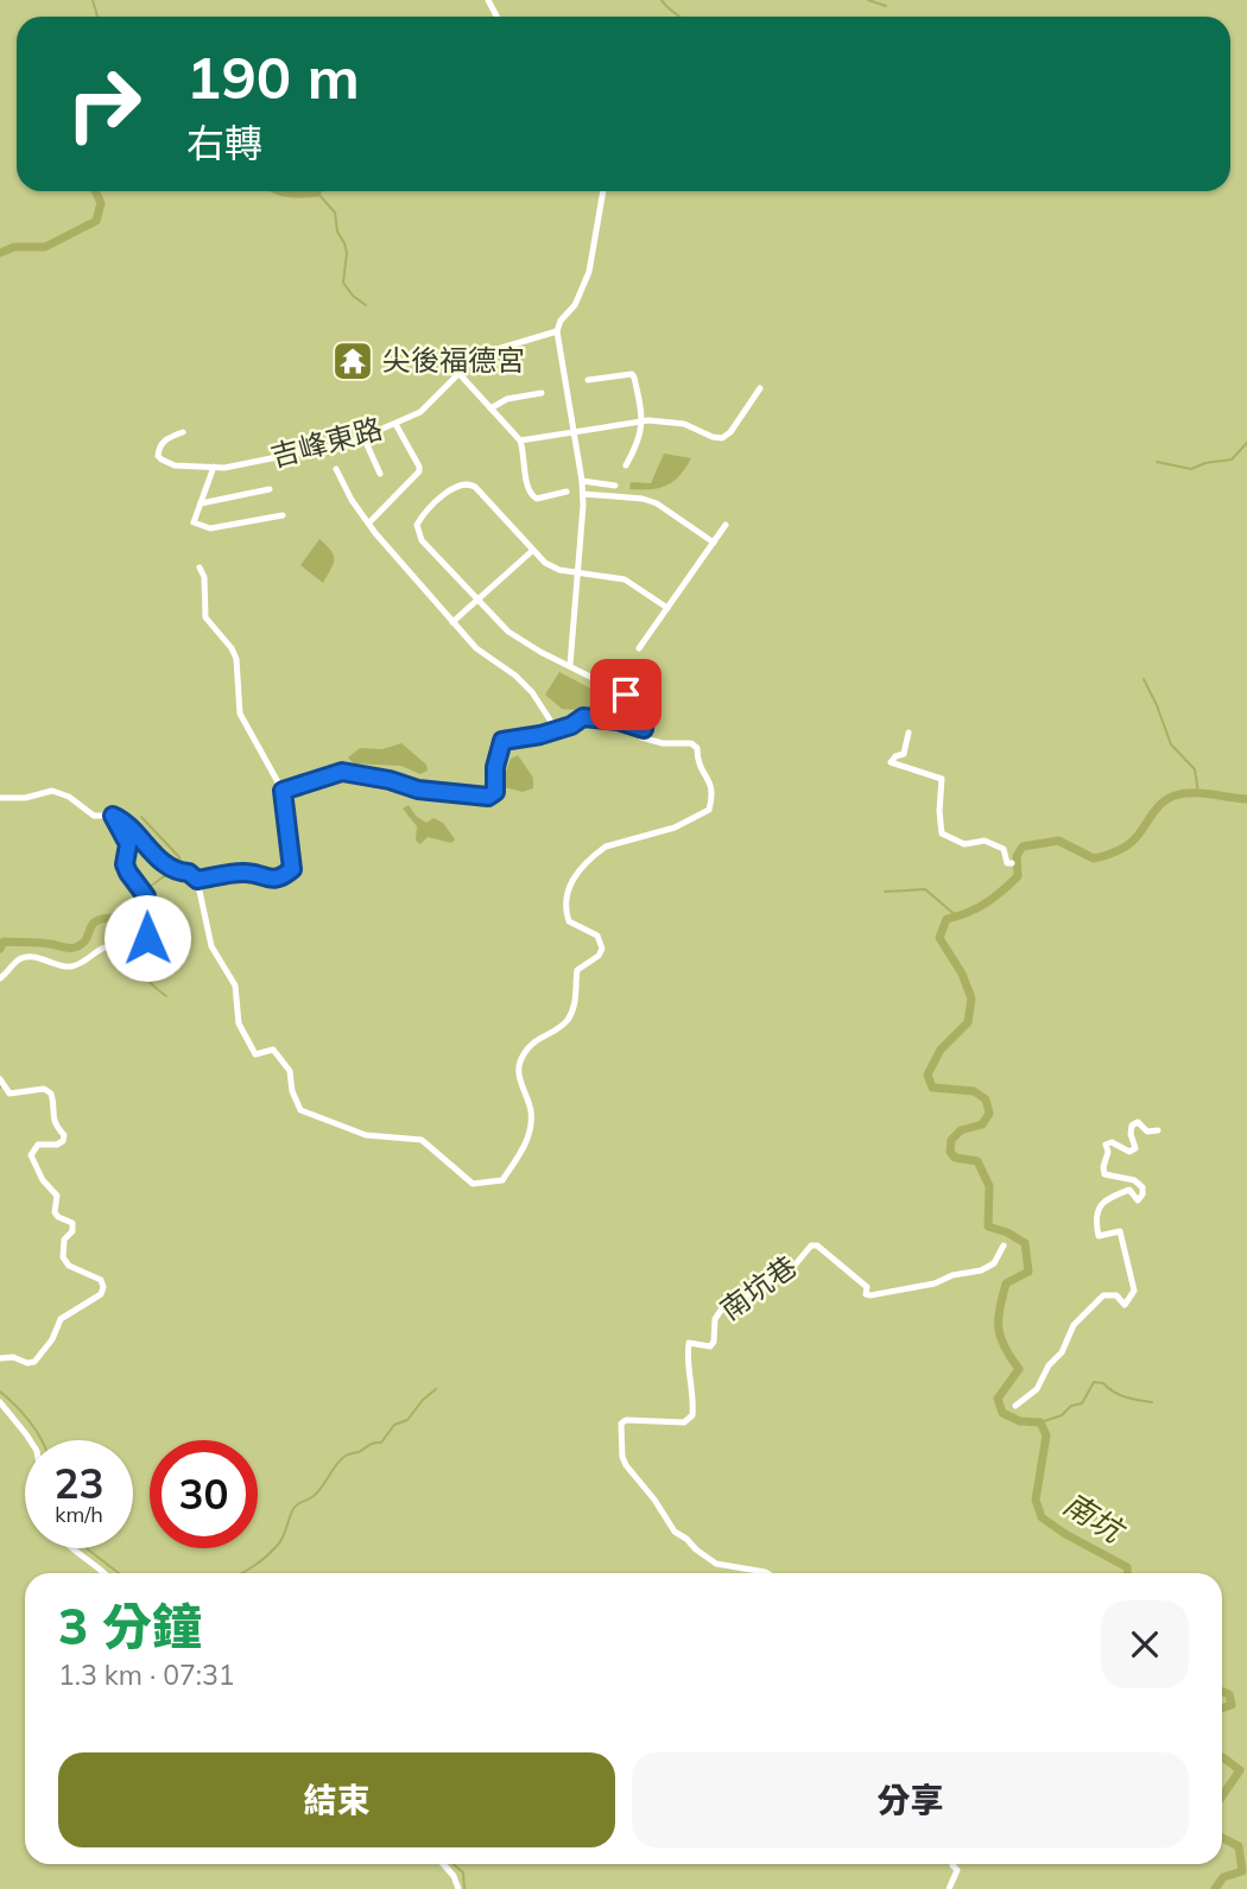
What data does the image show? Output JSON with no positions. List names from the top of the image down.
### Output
{
  "streets": {
    "street": ["吉峰東路", "南坑巷"]
  },
  "water": ["南坑"],
  "places": {
    "temple": ["尖後福德宮"]
  },
  "page": {
    "turn": ["190 m", "右轉"],
    "speed": "23 km/h",
    "limit": "30",
    "heading": ["3 分鐘", "1.3 km · 07:31"],
    "buttons": ["結束", "分享"]
  }
}
